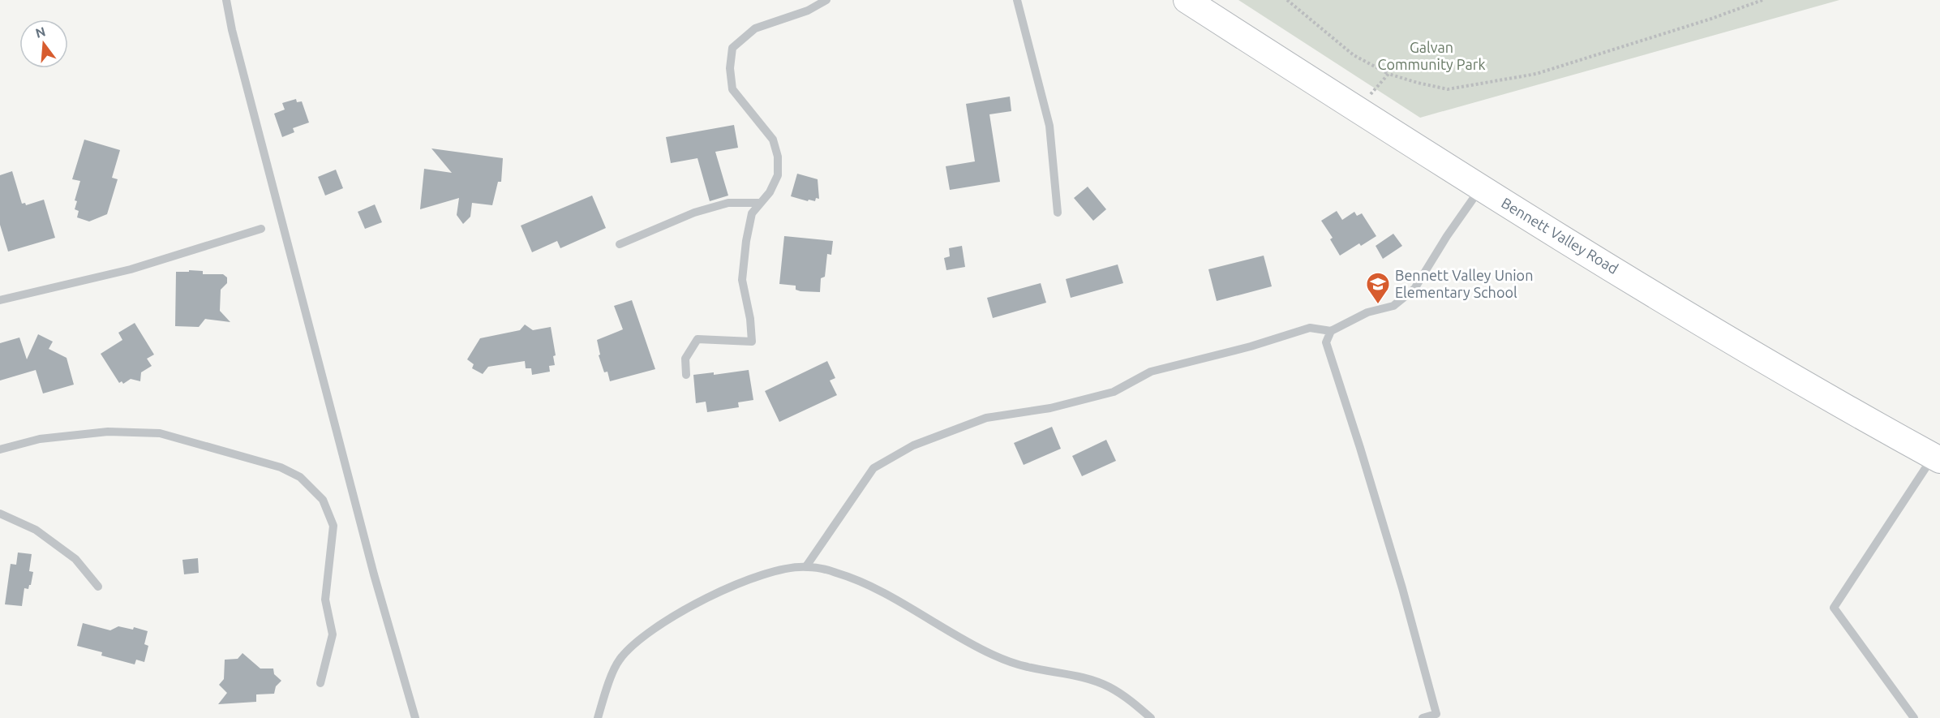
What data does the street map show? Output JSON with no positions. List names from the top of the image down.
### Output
{
  "streets": {
    "street": ["Bennett Valley Road"]
  },
  "parks": ["Galvan Community Park"],
  "places": {
    "school or university": ["Bennett Valley Union Elementary School"]
  },
  "north": "top"
}
